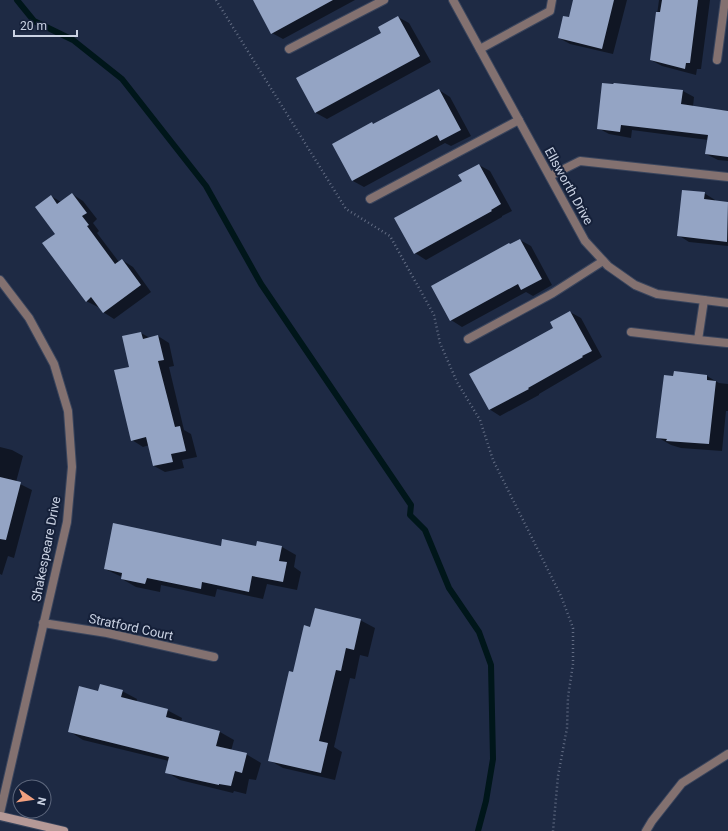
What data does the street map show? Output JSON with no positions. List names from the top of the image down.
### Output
{
  "streets": {
    "street": ["Ellsworth Drive", "Shakespeare Drive", "Stratford Court"]
  },
  "crossings": [
    ["Shakespeare Drive", "Stratford Court"]
  ],
  "scale_bar": "20 m",
  "north": "right"
}
